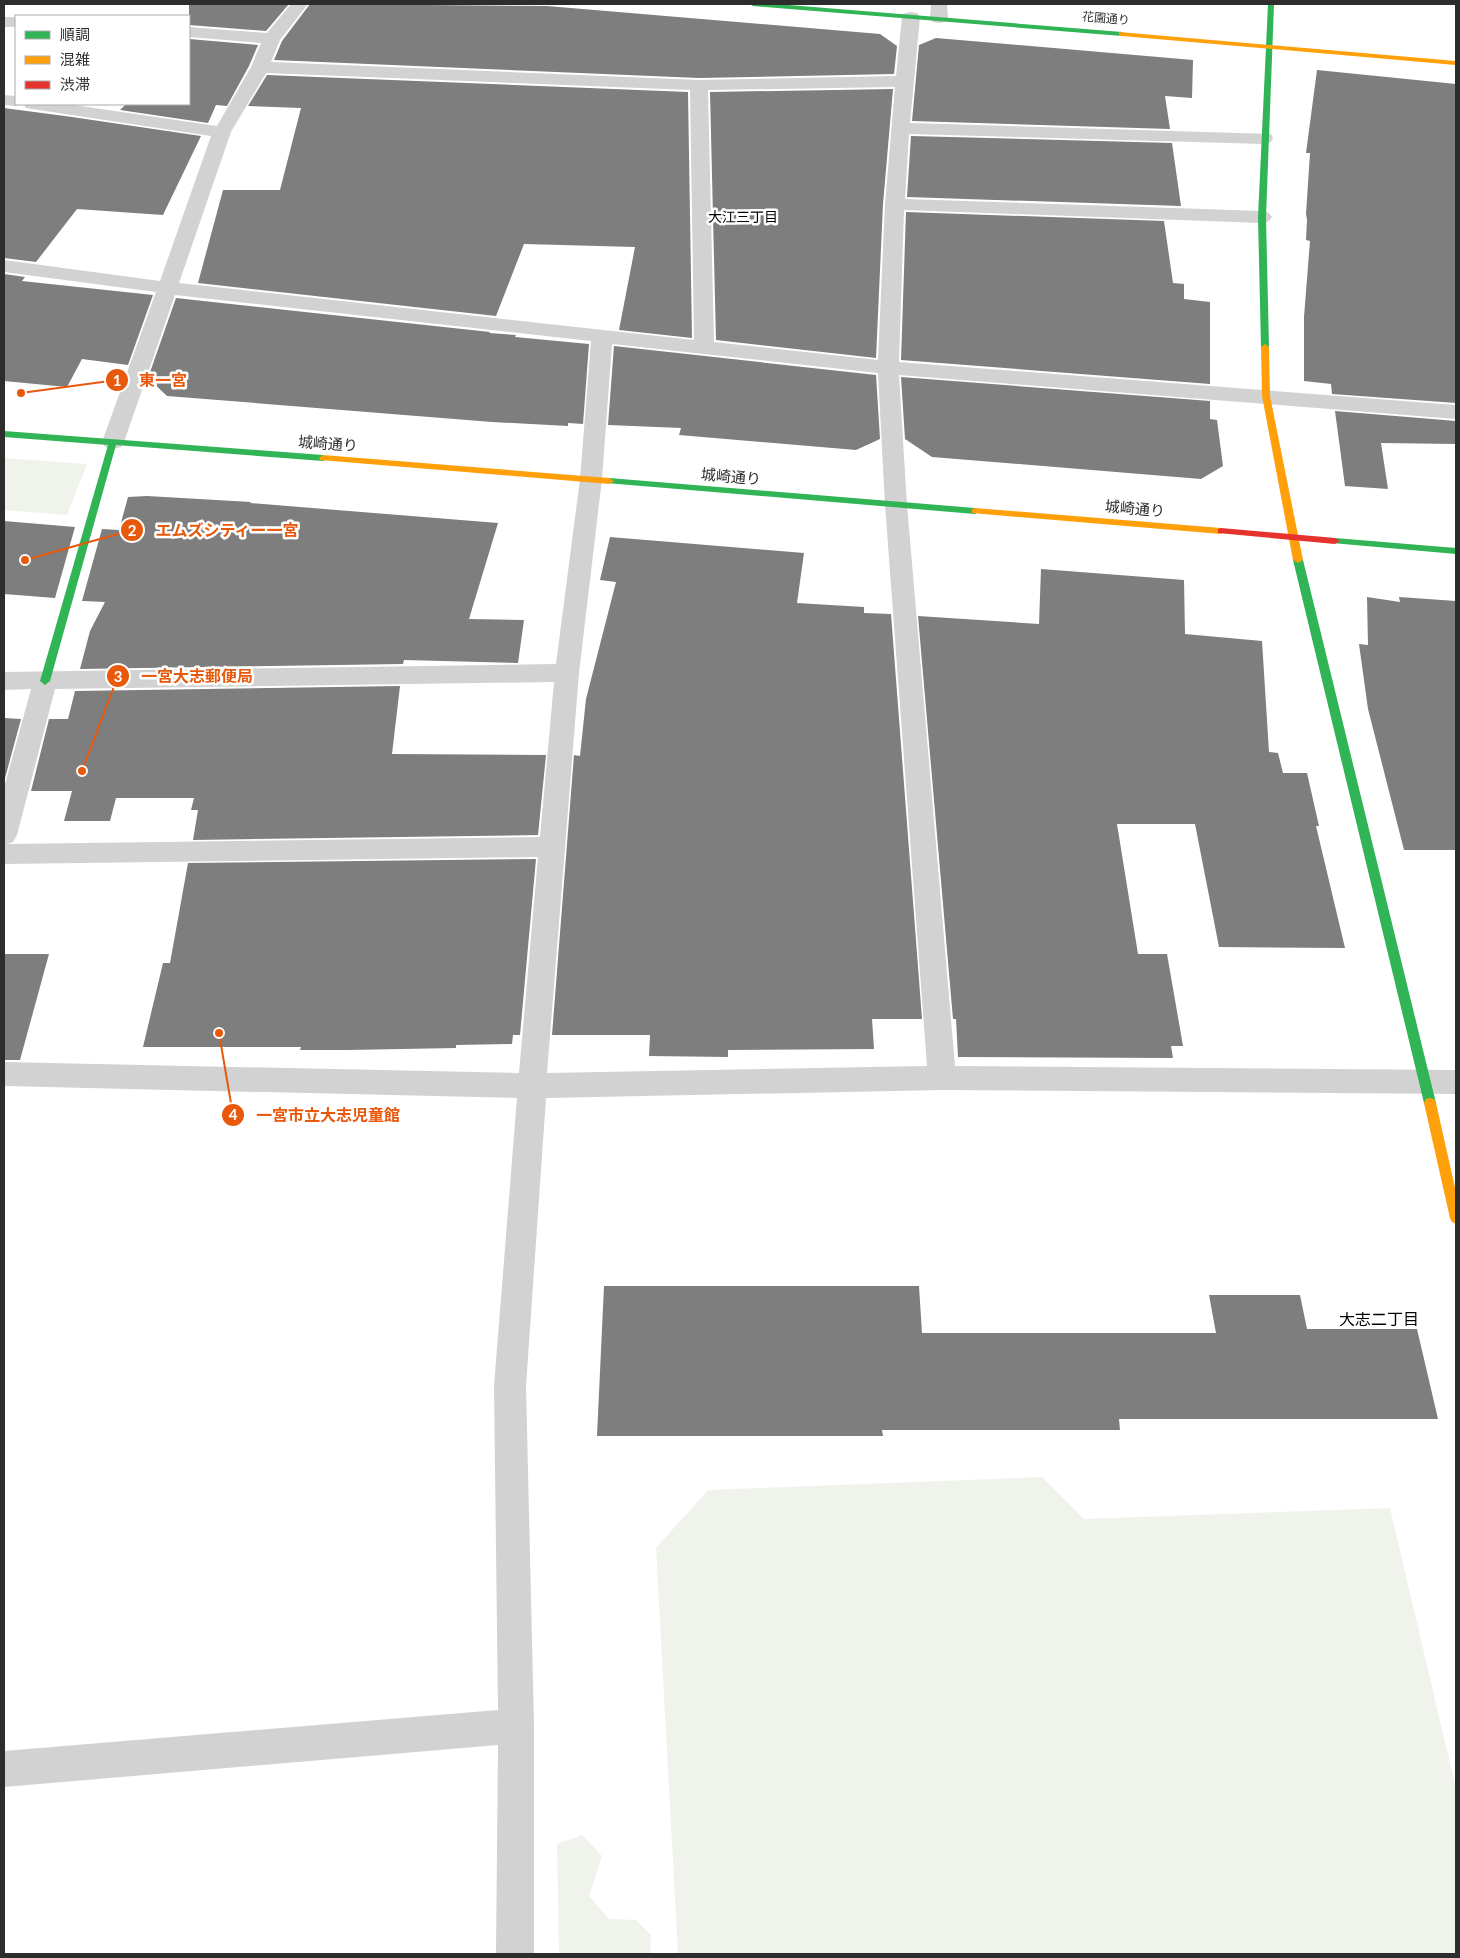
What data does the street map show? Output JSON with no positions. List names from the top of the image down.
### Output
{
  "streets": {
    "street": ["花園通り", "城崎通り"]
  },
  "districts": ["大江三丁目", "大志二丁目"],
  "places": [
    "東一宮",
    "エムズシティー一宮",
    "一宮大志郵便局",
    "一宮市立大志児童館"
  ],
  "legend": ["順調", "混雑", "渋滞"]
}
